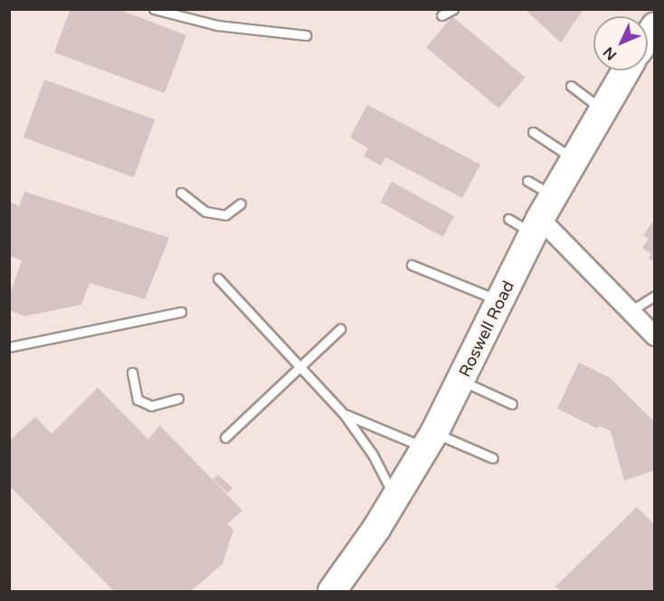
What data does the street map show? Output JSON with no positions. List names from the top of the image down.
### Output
{
  "streets": {
    "main road": ["Roswell Road"]
  },
  "north": "bottom left"
}
